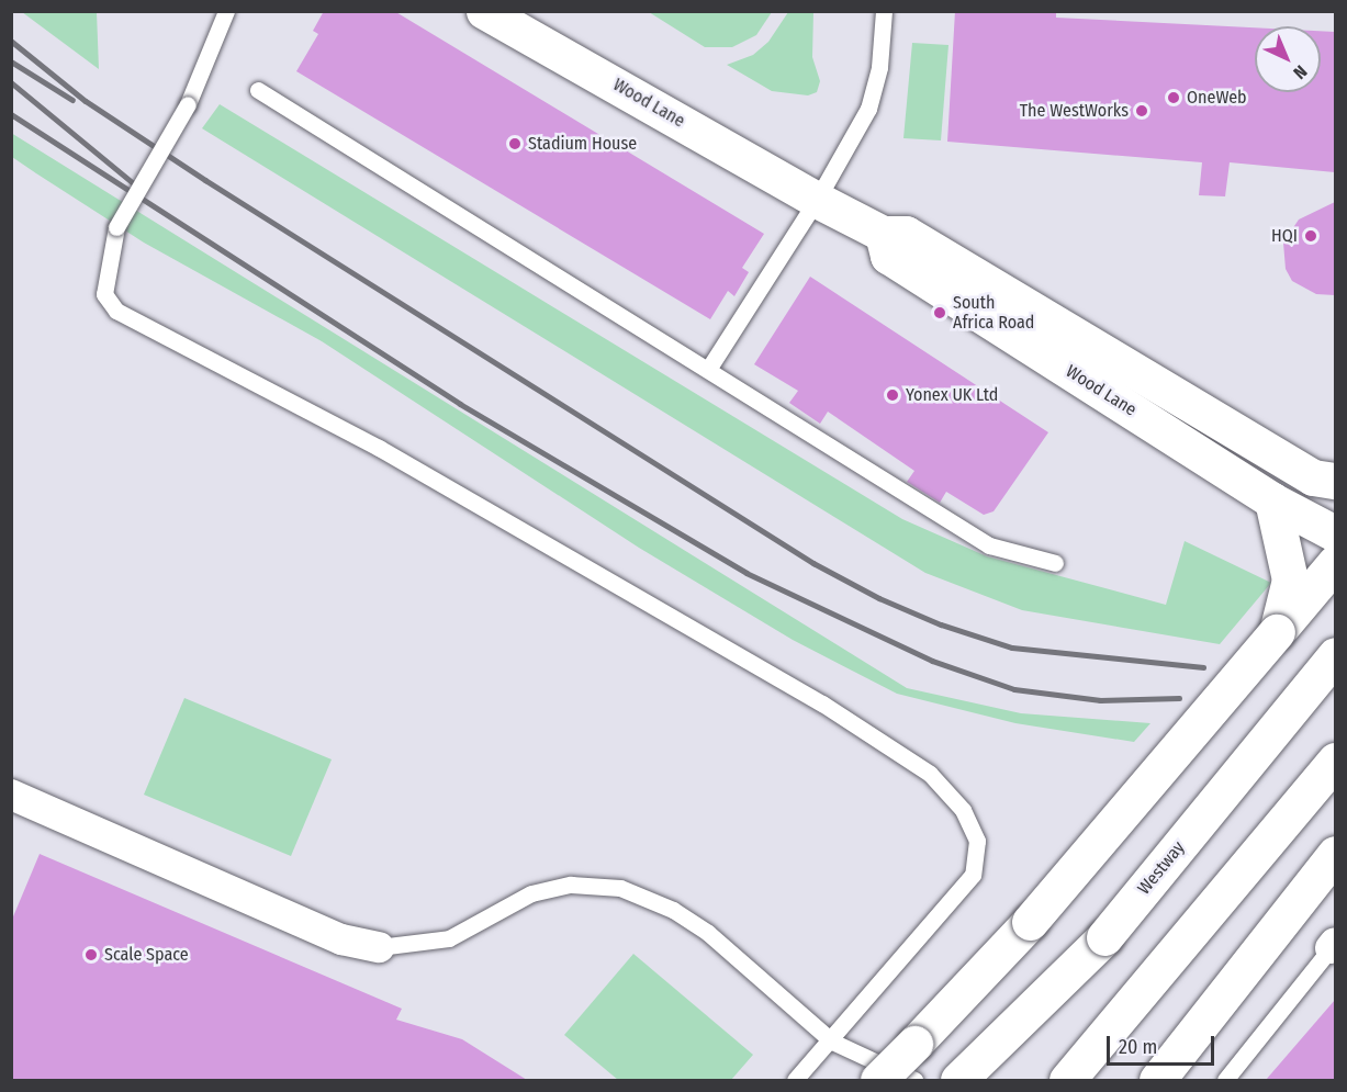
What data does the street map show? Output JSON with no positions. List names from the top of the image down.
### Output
{
  "streets": {
    "main road": ["Wood Lane", "Westway"]
  },
  "places": [
    "OneWeb",
    "The WestWorks",
    "Stadium House",
    "HQI",
    "South Africa Road",
    "Yonex UK Ltd",
    "Scale Space"
  ],
  "scale_bar": "20 m",
  "north": "bottom right"
}
